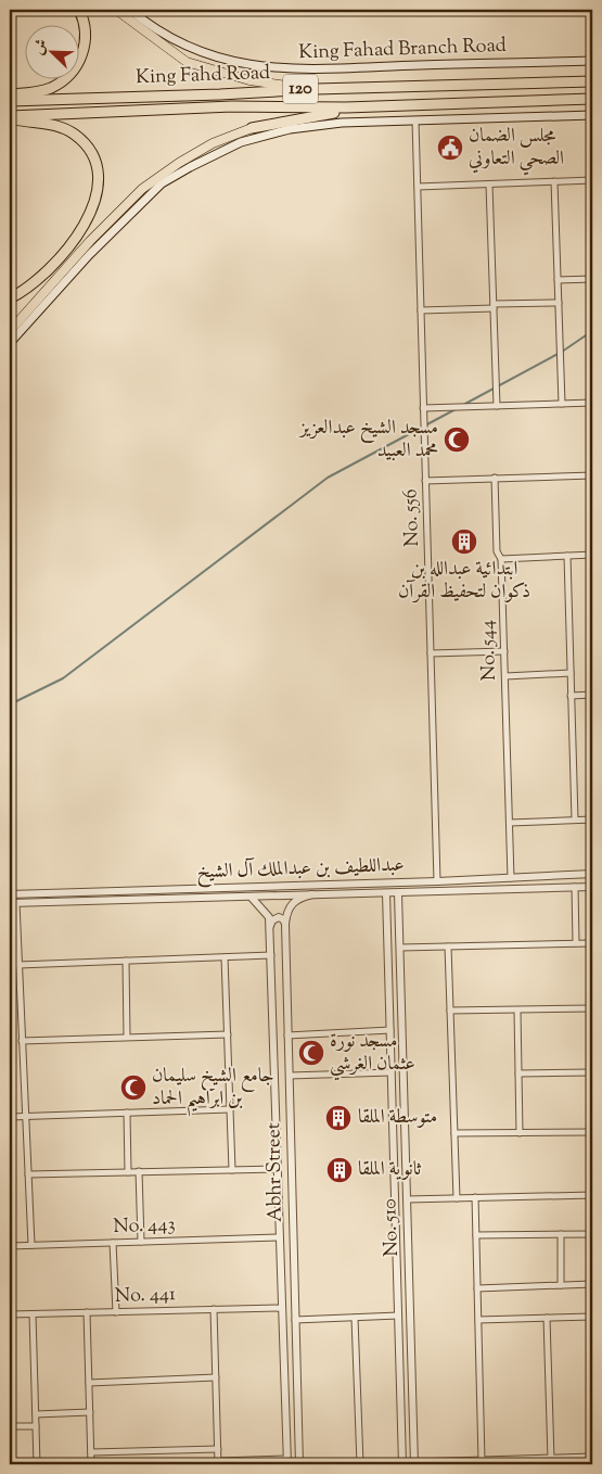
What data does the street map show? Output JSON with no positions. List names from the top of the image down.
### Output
{
  "streets": {
    "highway": ["King Fahd Road", "120"],
    "main road": ["King Fahad Branch Road"],
    "street": [
      "No. 556",
      "No. 544",
      "عبداللطيف بن عبدالملك آل الشيخ",
      "Abhr Street",
      "No. 443",
      "No. 510",
      "No. 441"
    ]
  },
  "crossings": [
    ["No. 556", "عبداللطيف بن عبدالملك آل الشيخ"],
    ["No. 544", "عبداللطيف بن عبدالملك آل الشيخ"],
    ["عبداللطيف بن عبدالملك آل الشيخ", "Abhr Street"],
    ["عبداللطيف بن عبدالملك آل الشيخ", "No. 510"],
    ["Abhr Street", "No. 443"],
    ["Abhr Street", "No. 441"]
  ],
  "places": {
    "public building": ["مجلس الضمان الصحي التعاوني"],
    "mosque": ["مسجد الشيخ عبدالعزيز محمد العبيد", "مسجد نورة عثمان الغرشي", "جامع الشيخ سليمان بن ابراهيم الحماد"],
    "building": ["ابتدائية عبدالله بن ذكوان لتحفيظ القرآن", "متوسطة الملقا", "ثانوية الملقا"]
  },
  "north": "top left"
}
